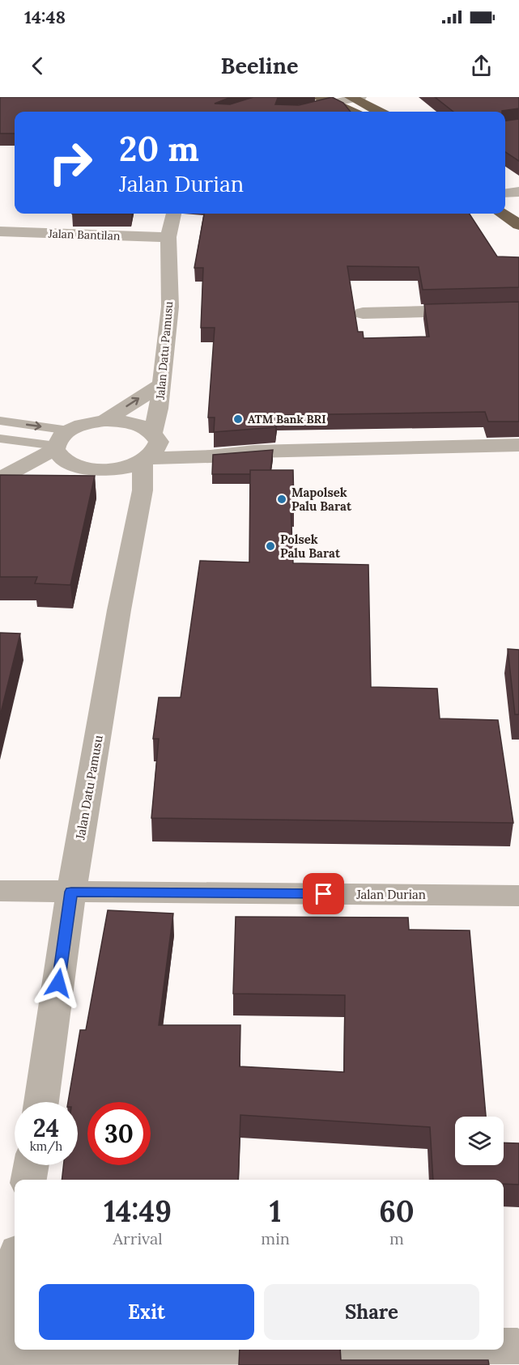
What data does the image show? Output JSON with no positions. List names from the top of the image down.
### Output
{
  "streets": {
    "street": ["Jalan Bantilan", "Jalan Datu Pamusu", "Jalan Durian"]
  },
  "crossings": [
    ["Jalan Bantilan", "Jalan Datu Pamusu"],
    ["Jalan Datu Pamusu", "Jalan Durian"]
  ],
  "places": ["ATM Bank BRI", "Mapolsek Palu Barat", "Polsek Palu Barat"],
  "page": {
    "status": "14:48",
    "header": "Beeline",
    "turn": ["20 m", "Jalan Durian"],
    "speed": "24 km/h",
    "limit": "30",
    "eta": [
      "14:49",
      "Arrival",
      "1",
      "min",
      "60",
      "m"
    ],
    "buttons": ["Exit", "Share"]
  }
}
